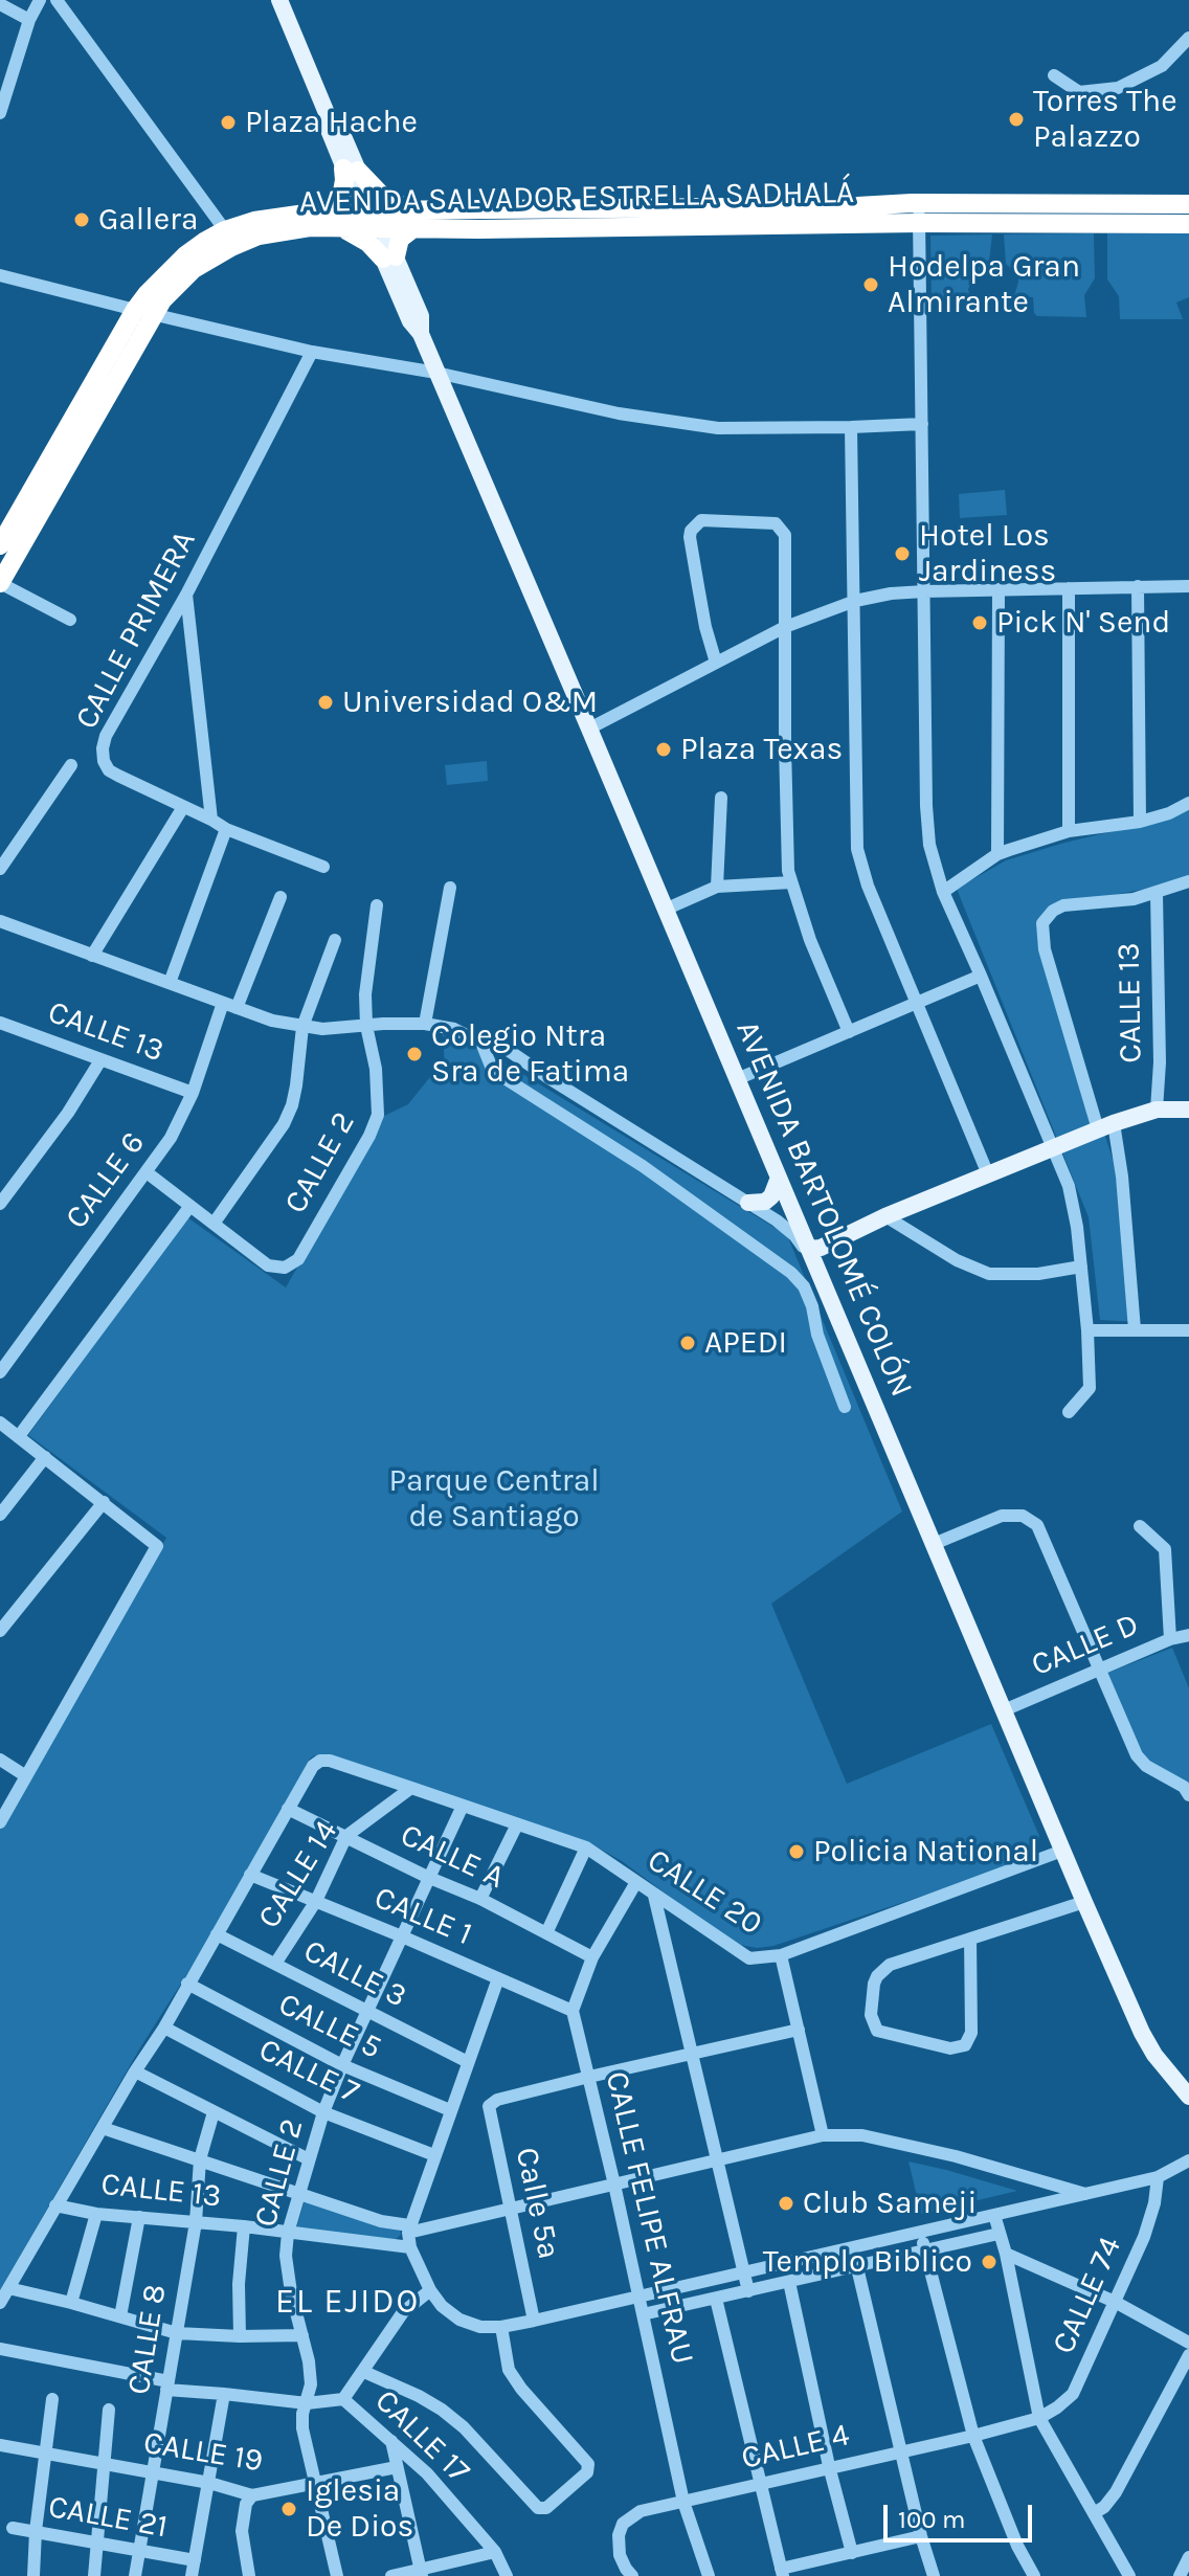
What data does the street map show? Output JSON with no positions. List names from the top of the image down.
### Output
{
  "streets": {
    "highway": ["AVENIDA SALVADOR ESTRELLA SADHALÁ"],
    "main road": ["AVENIDA BARTOLOMÉ COLÓN"],
    "street": [
      "CALLE PRIMERA",
      "CALLE 13",
      "CALLE 2",
      "CALLE 6",
      "CALLE D",
      "CALLE A",
      "CALLE 14",
      "CALLE 20",
      "CALLE 1",
      "CALLE 3",
      "CALLE 5",
      "CALLE 7",
      "Calle 5ª",
      "CALLE FELIPE ALFRAU",
      "CALLE 74",
      "CALLE 8",
      "CALLE 17",
      "CALLE 4",
      "CALLE 19",
      "CALLE 21"
    ]
  },
  "crossings": [
    ["AVENIDA SALVADOR ESTRELLA SADHALÁ", "AVENIDA BARTOLOMÉ COLÓN"],
    ["CALLE 13", "CALLE 2"],
    ["CALLE 13", "CALLE 6"],
    ["CALLE 13", "CALLE 8"],
    ["CALLE 2", "CALLE A"],
    ["CALLE 2", "CALLE 20"],
    ["CALLE 2", "CALLE 1"],
    ["CALLE 2", "CALLE 3"],
    ["CALLE 2", "CALLE 5"],
    ["CALLE 2", "CALLE 7"],
    ["CALLE 2", "CALLE 17"],
    ["CALLE 2", "CALLE 19"],
    ["AVENIDA BARTOLOMÉ COLÓN", "CALLE D"],
    ["AVENIDA BARTOLOMÉ COLÓN", "CALLE 20"],
    ["CALLE A", "CALLE 14"],
    ["CALLE A", "CALLE 20"],
    ["CALLE 14", "CALLE 20"],
    ["CALLE 14", "CALLE 1"],
    ["CALLE 14", "CALLE 3"],
    ["CALLE 1", "CALLE FELIPE ALFRAU"],
    ["Calle 5ª", "CALLE FELIPE ALFRAU"],
    ["CALLE FELIPE ALFRAU", "CALLE 4"],
    ["CALLE 74", "CALLE 4"],
    ["CALLE 8", "CALLE 17"],
    ["CALLE 8", "CALLE 19"],
    ["CALLE 8", "CALLE 21"]
  ],
  "districts": ["EL EJIDO"],
  "parks": ["Parque Central de Santiago"],
  "places": [
    "Torres The Palazzo",
    "Plaza Hache",
    "Gallera",
    "Hodelpa Gran Almirante",
    "Hotel Los Jardiness",
    "Pick N' Send",
    "Universidad O&M",
    "Plaza Texas",
    "Colegio Ntra Sra de Fatima",
    "APEDI",
    "Policia National",
    "Club Sameji",
    "Templo Biblico",
    "Iglesia De Dios"
  ],
  "scale_bar": "100 m"
}
